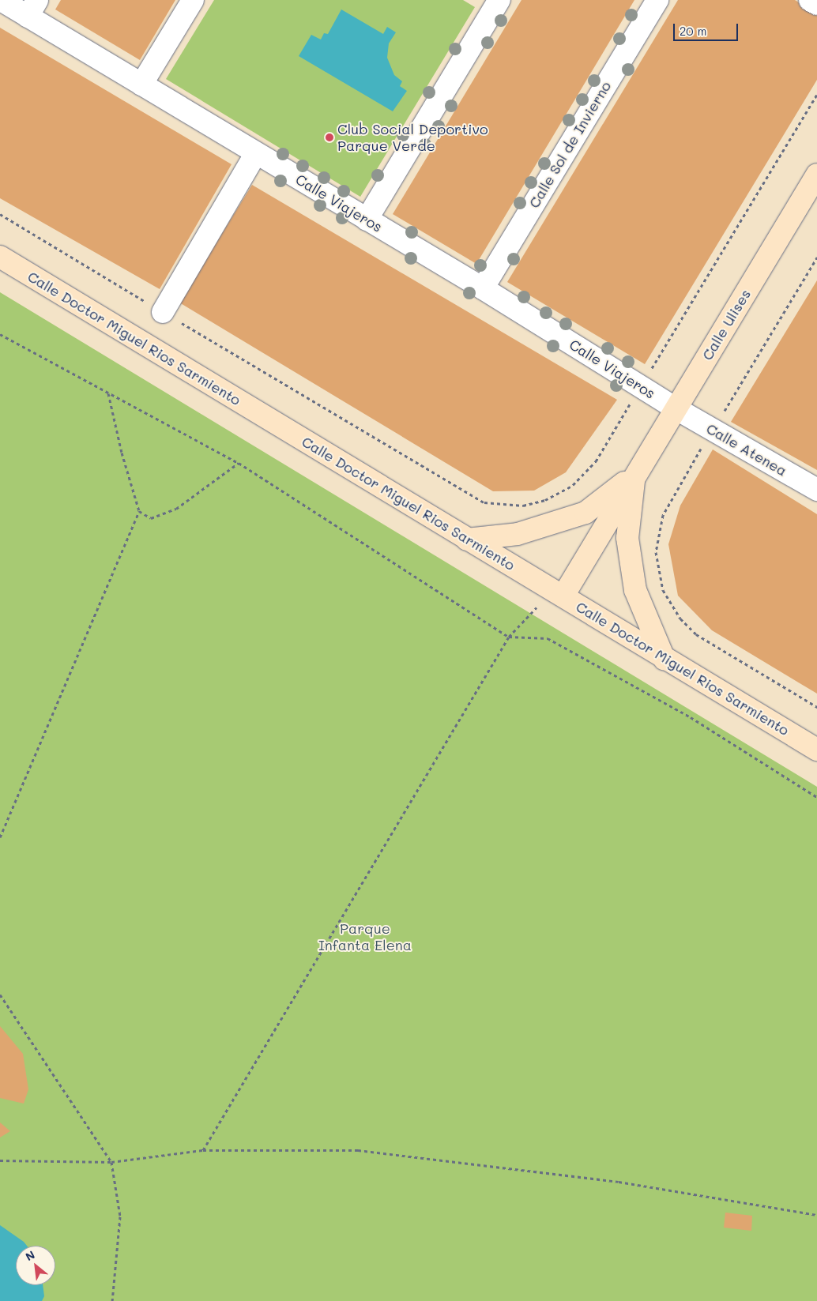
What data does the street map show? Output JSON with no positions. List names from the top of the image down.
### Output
{
  "streets": {
    "main road": ["Calle Ulises", "Calle Doctor Miguel Rios Sarmiento"],
    "street": ["Calle Sol de Invierno", "Calle Viajeros", "Calle Atenea"]
  },
  "crossings": [
    ["Calle Sol de Invierno", "Calle Viajeros"],
    ["Calle Viajeros", "Calle Ulises"],
    ["Calle Viajeros", "Calle Atenea"],
    ["Calle Ulises", "Calle Doctor Miguel Rios Sarmiento"],
    ["Calle Ulises", "Calle Atenea"]
  ],
  "parks": ["Parque Infanta Elena"],
  "places": ["Club Social Deportivo Parque Verde"],
  "scale_bar": "20 m",
  "north": "top left"
}
